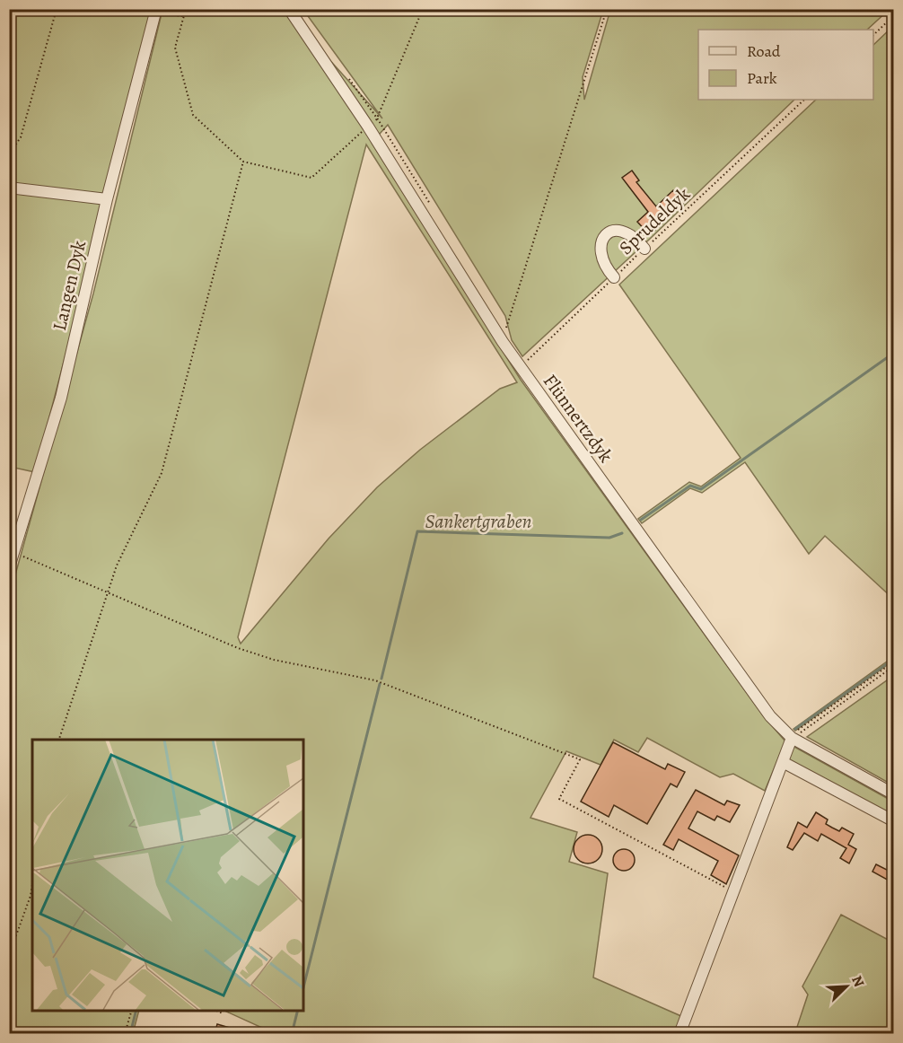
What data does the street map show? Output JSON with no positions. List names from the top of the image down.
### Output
{
  "streets": {
    "street": ["Langen Dyk", "Flünnertzdyk"],
    "path": ["Sprudeldyk"]
  },
  "water": ["Sankertgraben"],
  "legend": ["Road", "Park"],
  "north": "top right"
}
